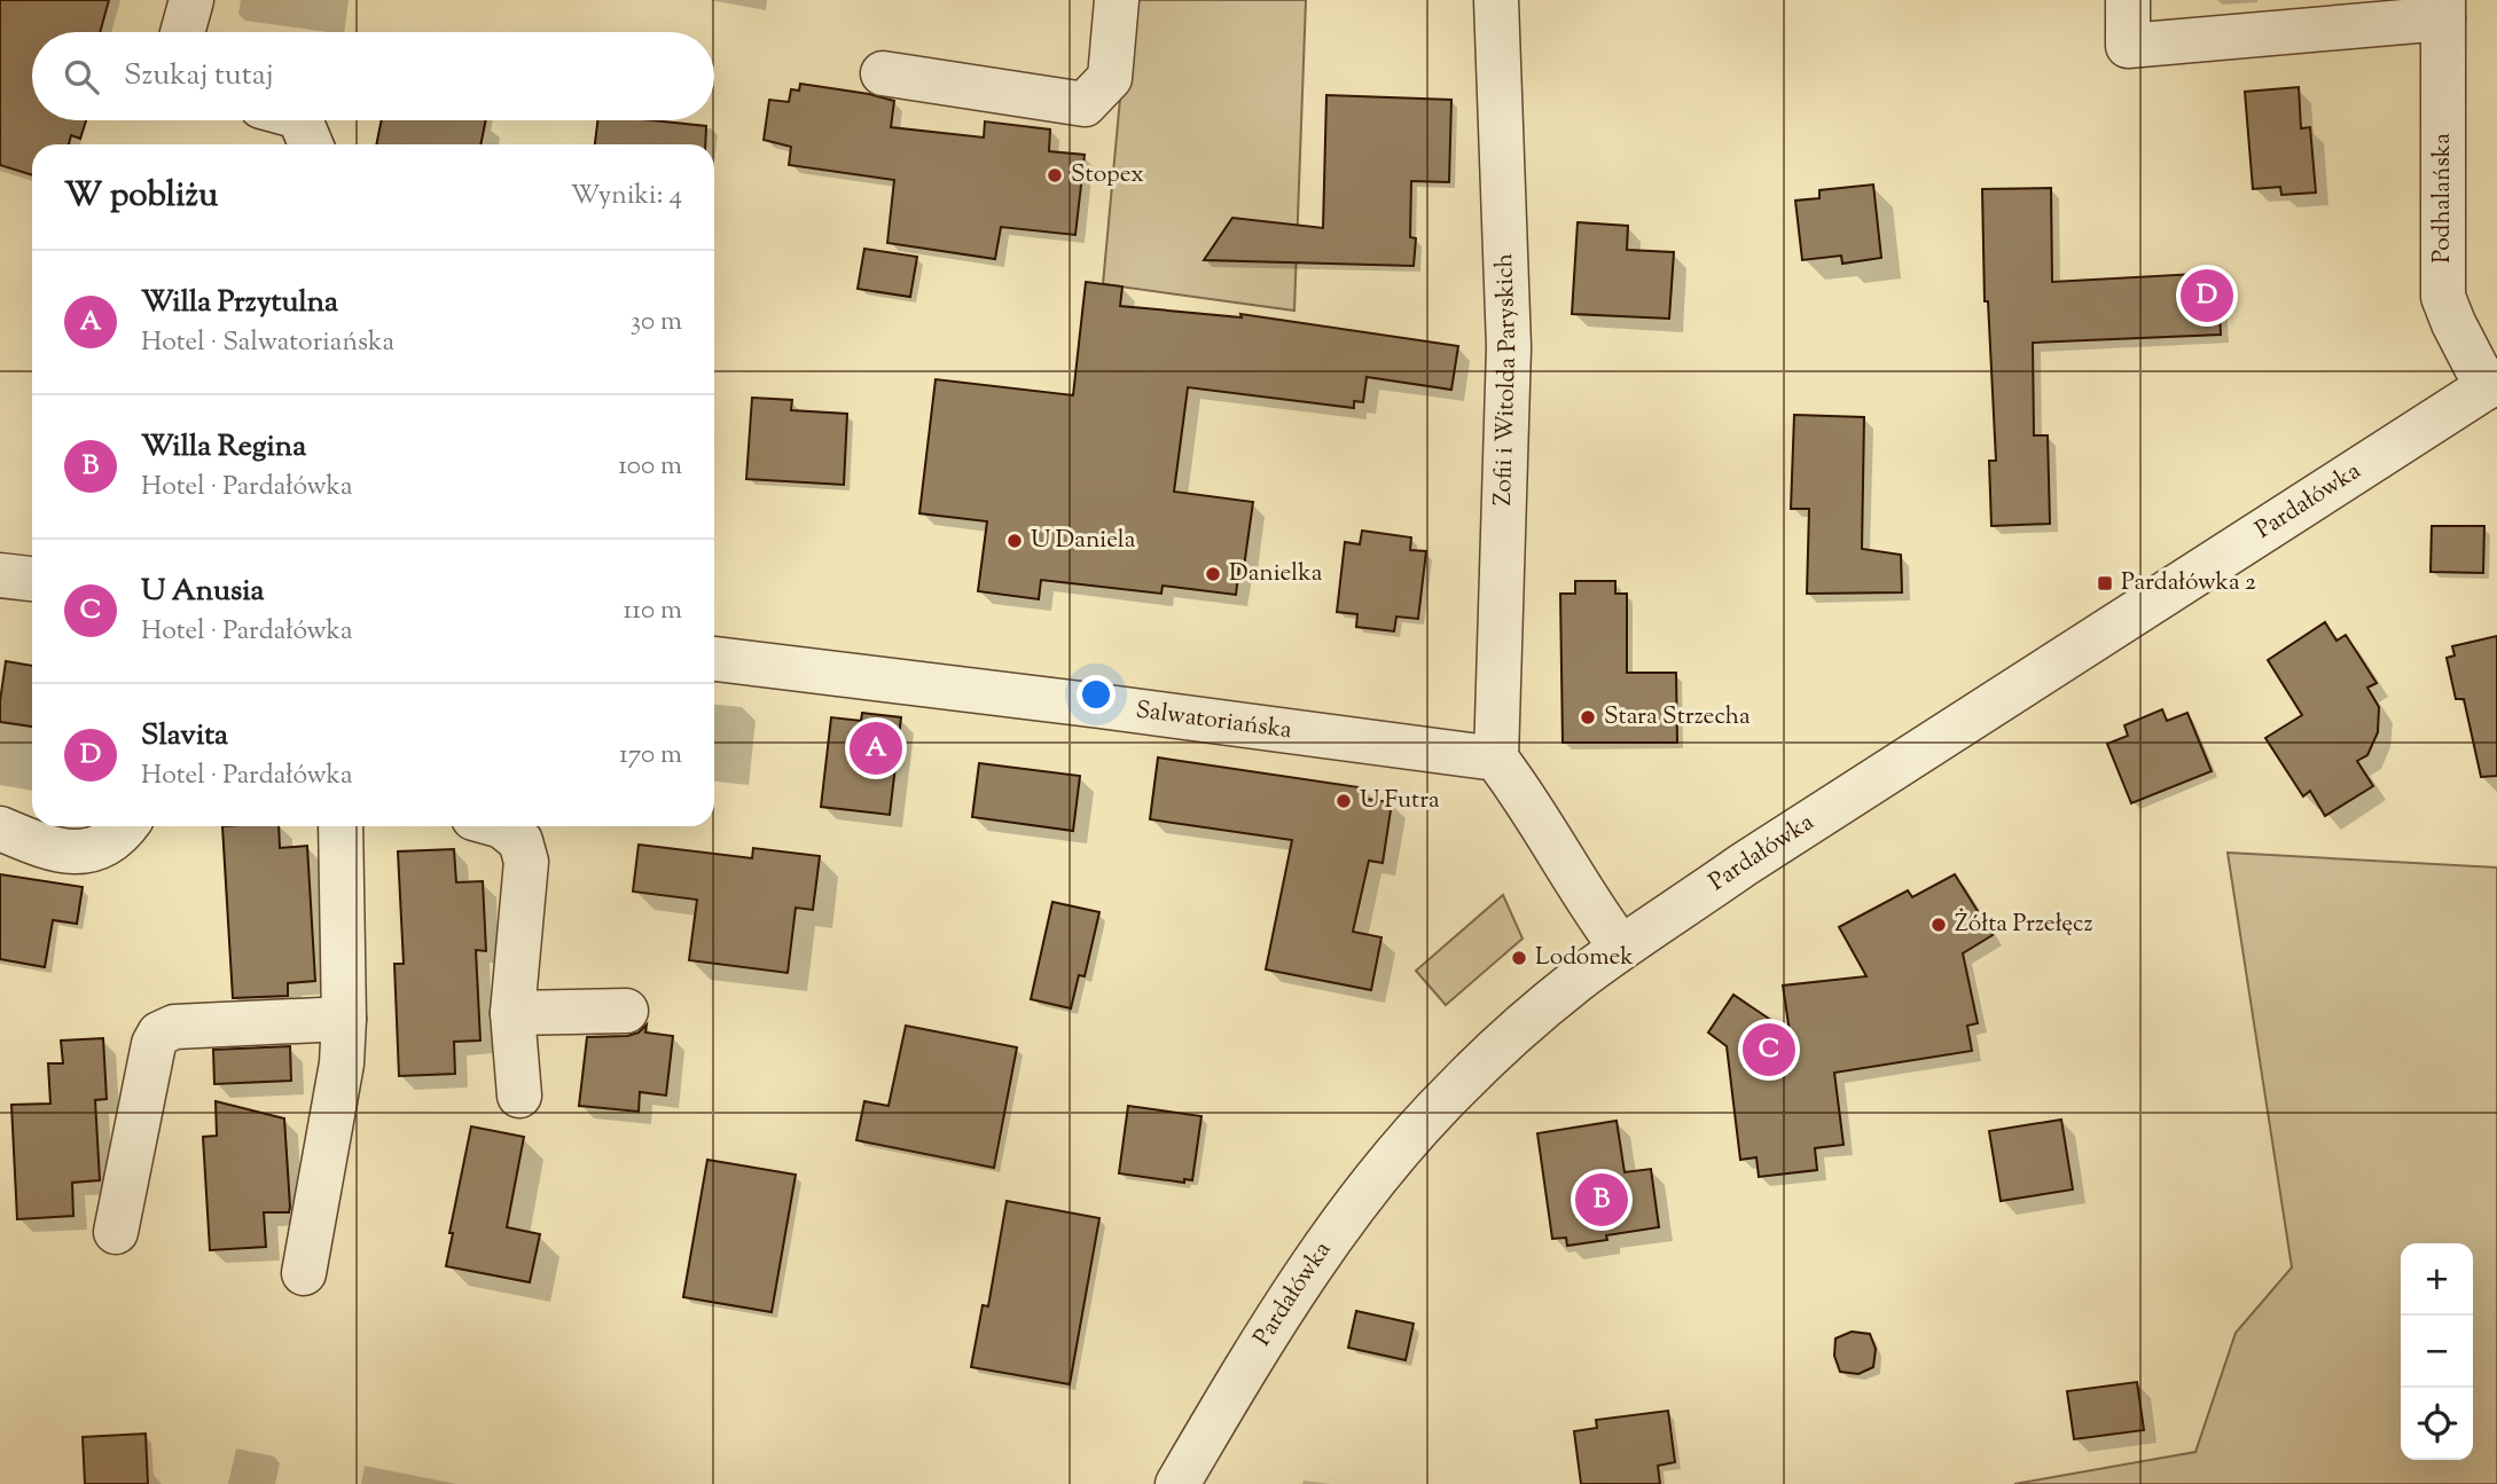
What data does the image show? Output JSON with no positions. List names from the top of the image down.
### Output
{
  "streets": {
    "street": [
      "Podhalańska",
      "Zofii i Witolda Paryskich",
      "Pardałówka",
      "Salwatoriańska"
    ]
  },
  "crossings": [
    ["Podhalańska", "Pardałówka"],
    ["Zofii i Witolda Paryskich", "Salwatoriańska"]
  ],
  "places": {
    "other": [
      "Stopex",
      "U Daniela",
      "Danielka",
      "Stara Strzecha",
      "U Futra",
      "Żółta Przełęcz",
      "Lodomek"
    ],
    "transit": ["Pardałówka 2"]
  },
  "page": {
    "search": "Szukaj tutaj",
    "heading": ["W pobliżu", "Wyniki: 4"],
    "list": [
      {
        "mark": "A",
        "name": "Willa Przytulna",
        "note": "Hotel · Salwatoriańska",
        "value": "30 m"
      },
      {
        "mark": "B",
        "name": "Willa Regina",
        "note": "Hotel · Pardałówka",
        "value": "100 m"
      },
      {
        "mark": "C",
        "name": "U Anusia",
        "note": "Hotel · Pardałówka",
        "value": "110 m"
      },
      {
        "mark": "D",
        "name": "Slavita",
        "note": "Hotel · Pardałówka",
        "value": "170 m"
      }
    ],
    "pins": [
      "D",
      "A",
      "C",
      "B"
    ],
    "map_buttons": ["+", "−"]
  }
}
